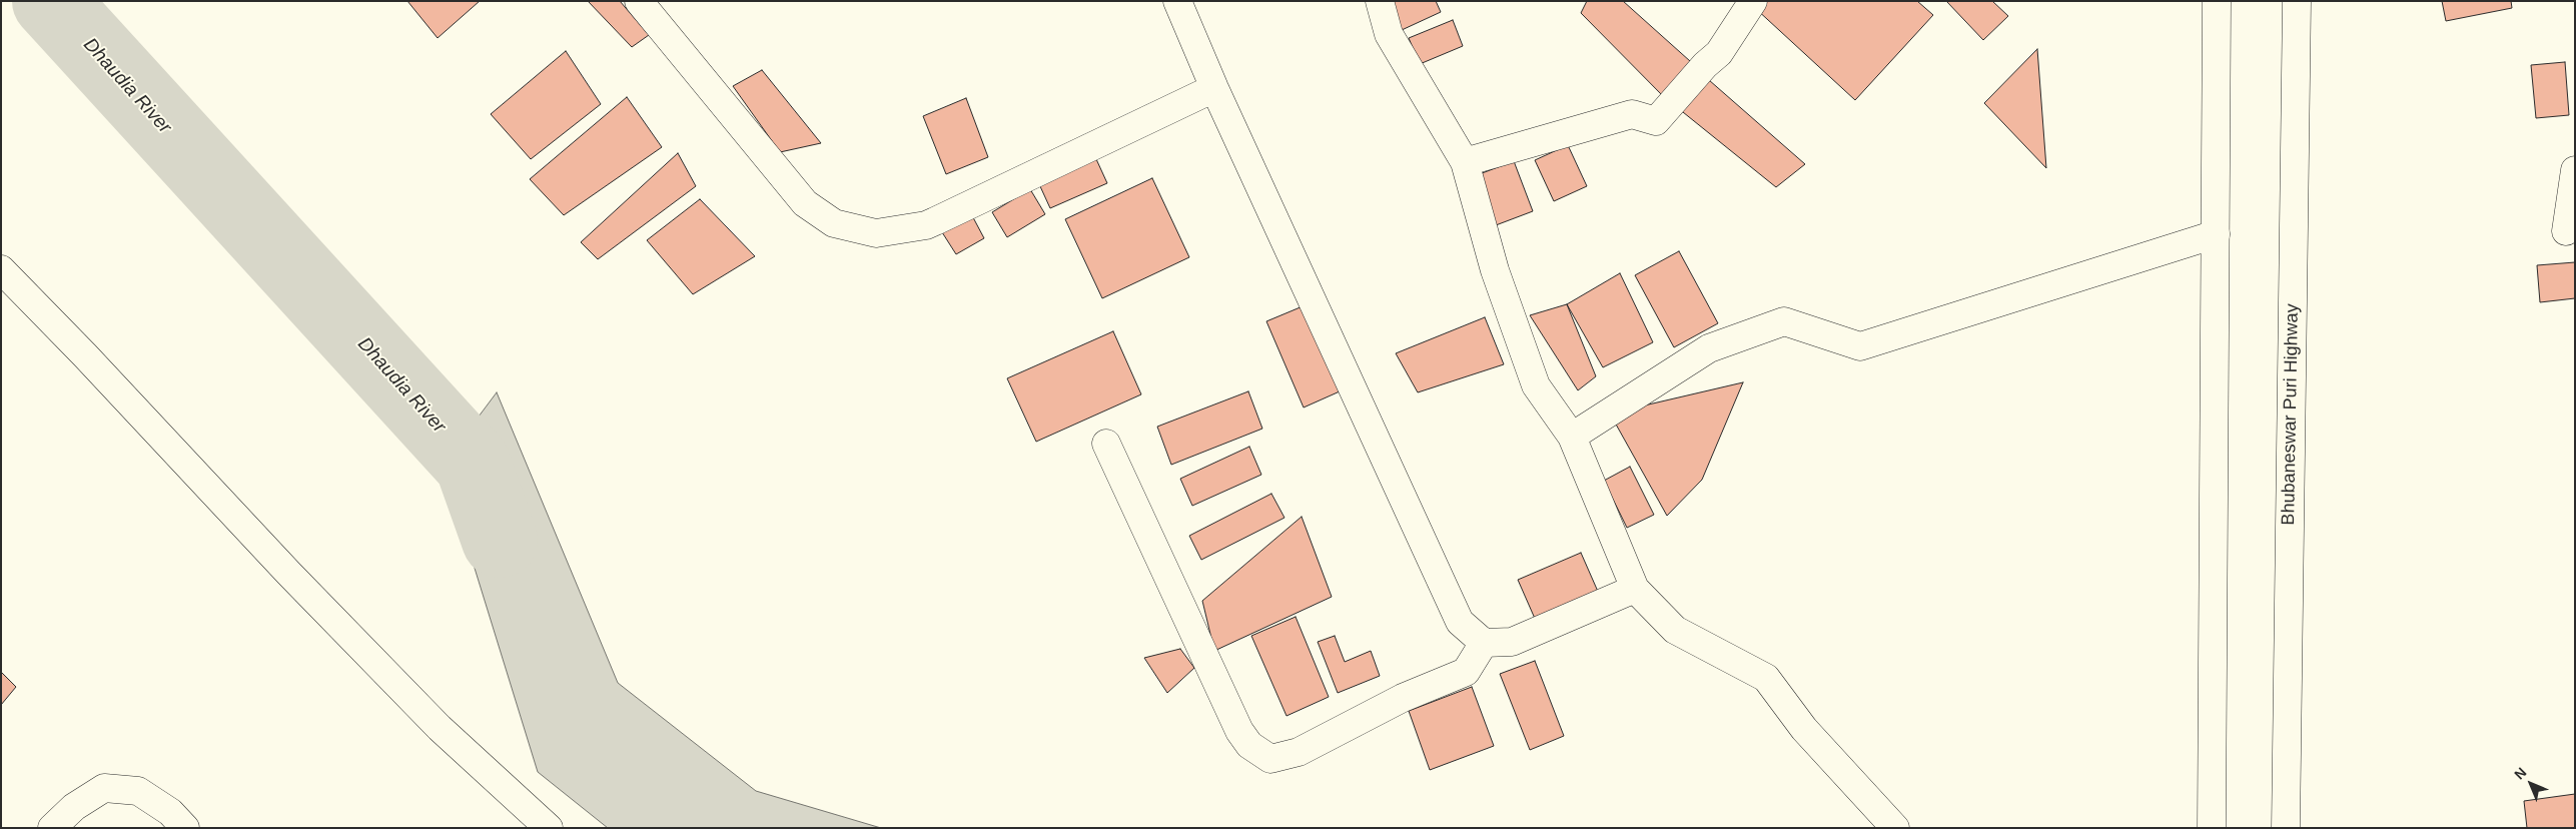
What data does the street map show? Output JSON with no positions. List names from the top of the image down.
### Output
{
  "streets": {
    "main road": ["Bhubaneswar Puri Highway"]
  },
  "water": ["Dhaudia River"],
  "north": "top left"
}
